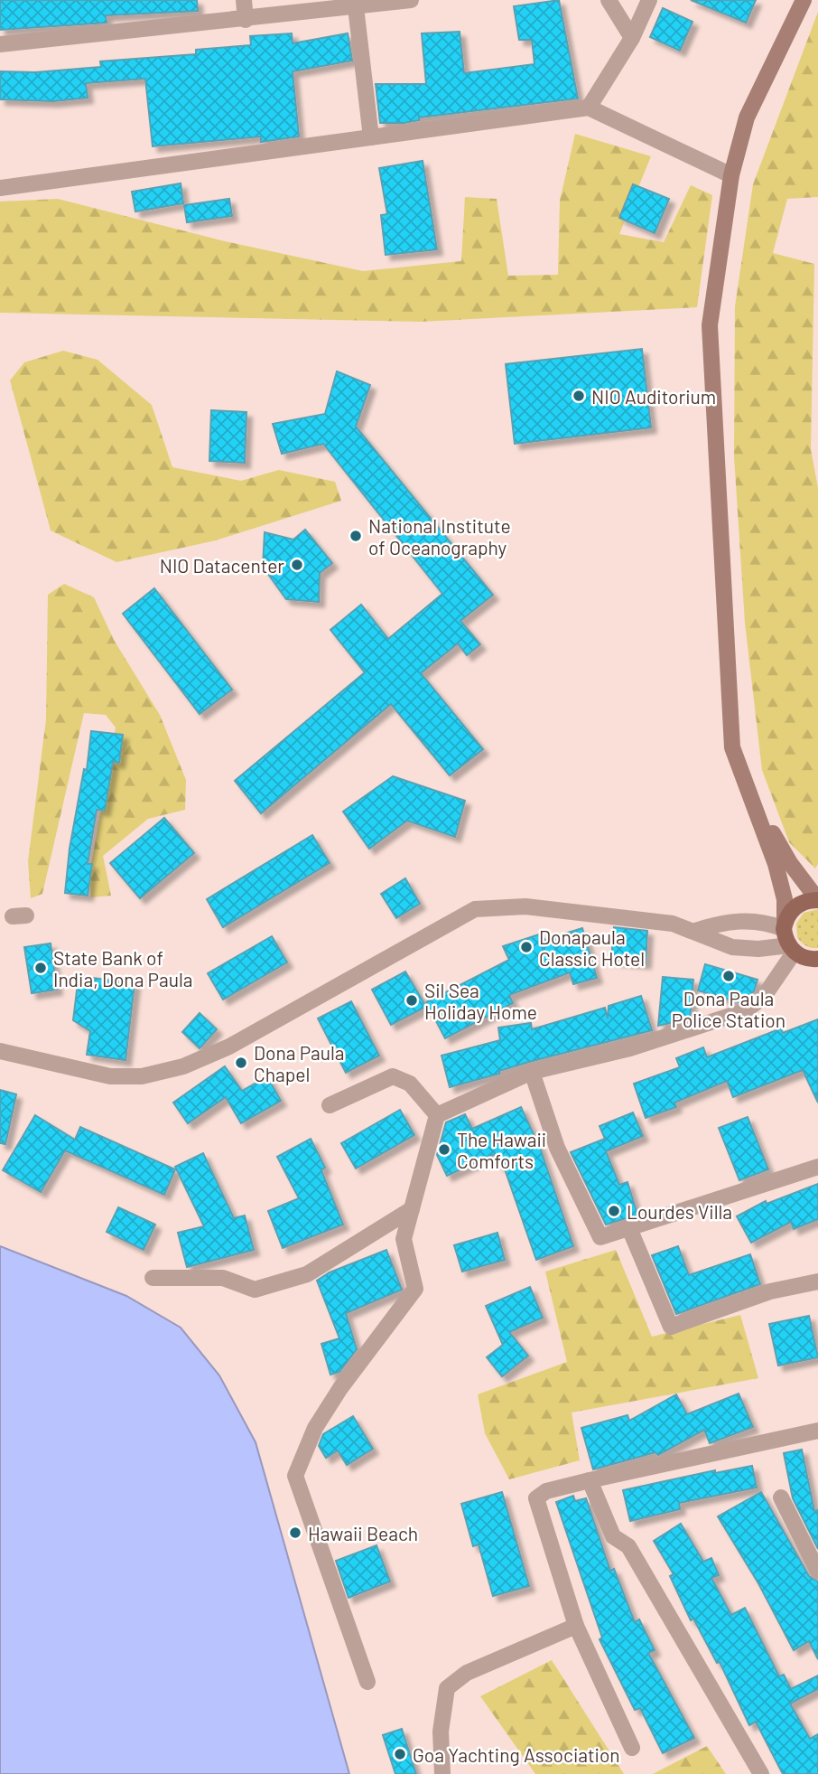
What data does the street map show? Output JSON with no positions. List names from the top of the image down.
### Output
{
  "places": [
    "NIO Auditorium",
    "National Institute of Oceanography",
    "NIO Datacenter",
    "Donapaula Classic Hotel",
    "State Bank of India, Dona Paula",
    "Dona Paula Police Station",
    "Sil Sea Holiday Home",
    "Dona Paula Chapel",
    "The Hawaii Comforts",
    "Lourdes Villa",
    "Hawaii Beach",
    "Goa Yachting Association"
  ]
}
